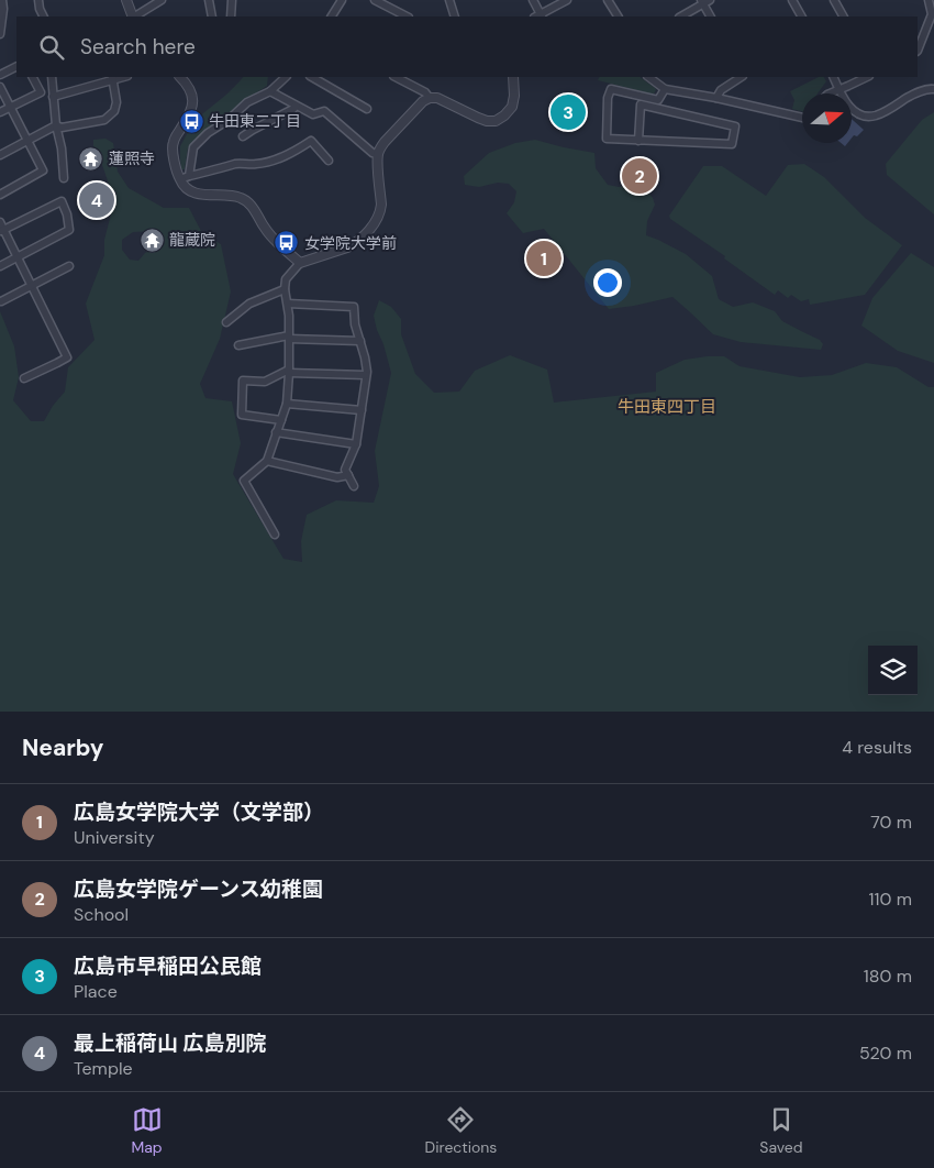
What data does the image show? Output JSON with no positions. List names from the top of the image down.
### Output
{
  "districts": ["牛田東四丁目"],
  "places": {
    "bus stop": ["牛田東二丁目", "女学院大学前"],
    "temple": ["蓮照寺", "龍蔵院"]
  },
  "north": "right",
  "page": {
    "search": "Search here",
    "pins": [
      "3",
      "2",
      "4",
      "1"
    ],
    "heading": ["Nearby", "4 results"],
    "list": [
      {
        "mark": "1",
        "name": "広島女学院大学（文学部）",
        "note": "University",
        "value": "70 m"
      },
      {
        "mark": "2",
        "name": "広島女学院ゲーンス幼稚園",
        "note": "School",
        "value": "110 m"
      },
      {
        "mark": "3",
        "name": "広島市早稲田公民館",
        "note": "Place",
        "value": "180 m"
      },
      {
        "mark": "4",
        "name": "最上稲荷山 広島別院",
        "note": "Temple",
        "value": "520 m"
      }
    ],
    "nav": ["Map", "Directions", "Saved"]
  }
}
